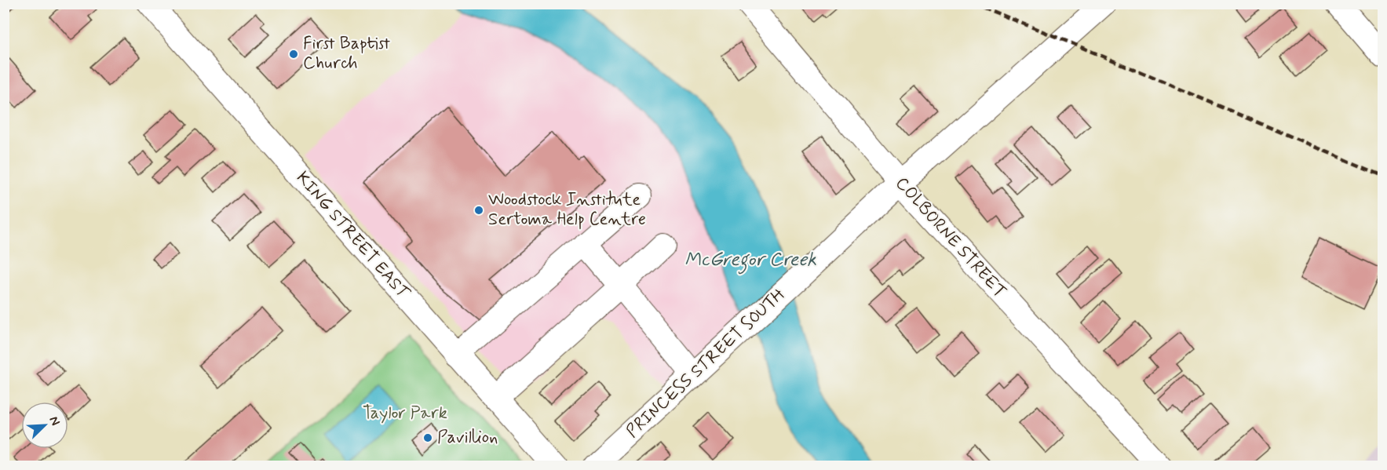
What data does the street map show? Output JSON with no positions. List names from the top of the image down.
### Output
{
  "streets": {
    "street": ["KING STREET EAST", "COLBORNE STREET", "PRINCESS STREET SOUTH"]
  },
  "crossings": [
    ["COLBORNE STREET", "PRINCESS STREET SOUTH"]
  ],
  "water": ["McGregor Creek"],
  "parks": ["Taylor Park"],
  "places": ["First Baptist Church", "Woodstock Institute Sertoma Help Centre", "Pavillion"],
  "north": "top right"
}
